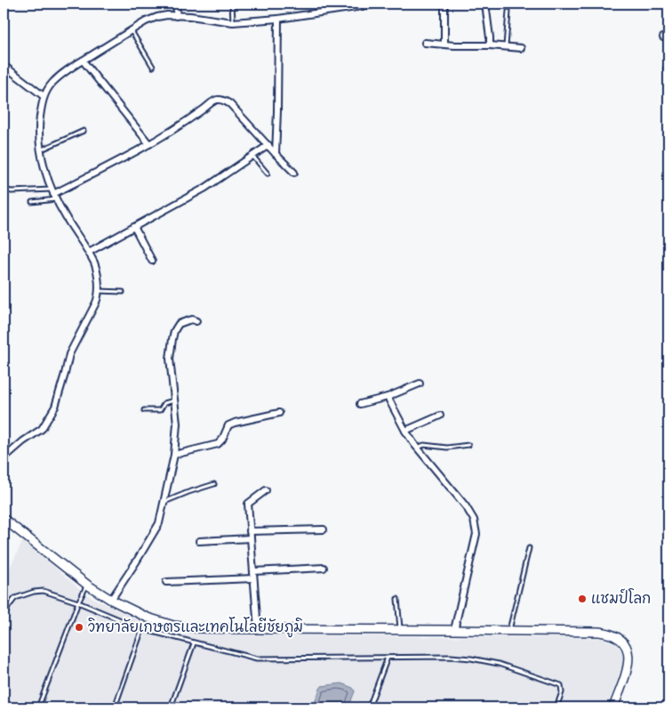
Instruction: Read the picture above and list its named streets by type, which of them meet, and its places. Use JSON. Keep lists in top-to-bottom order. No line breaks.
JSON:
{"places":["แชมป์โลก","วิทยาลัยเกษตรและเทคโนโลยีชัยภูมิ"]}
